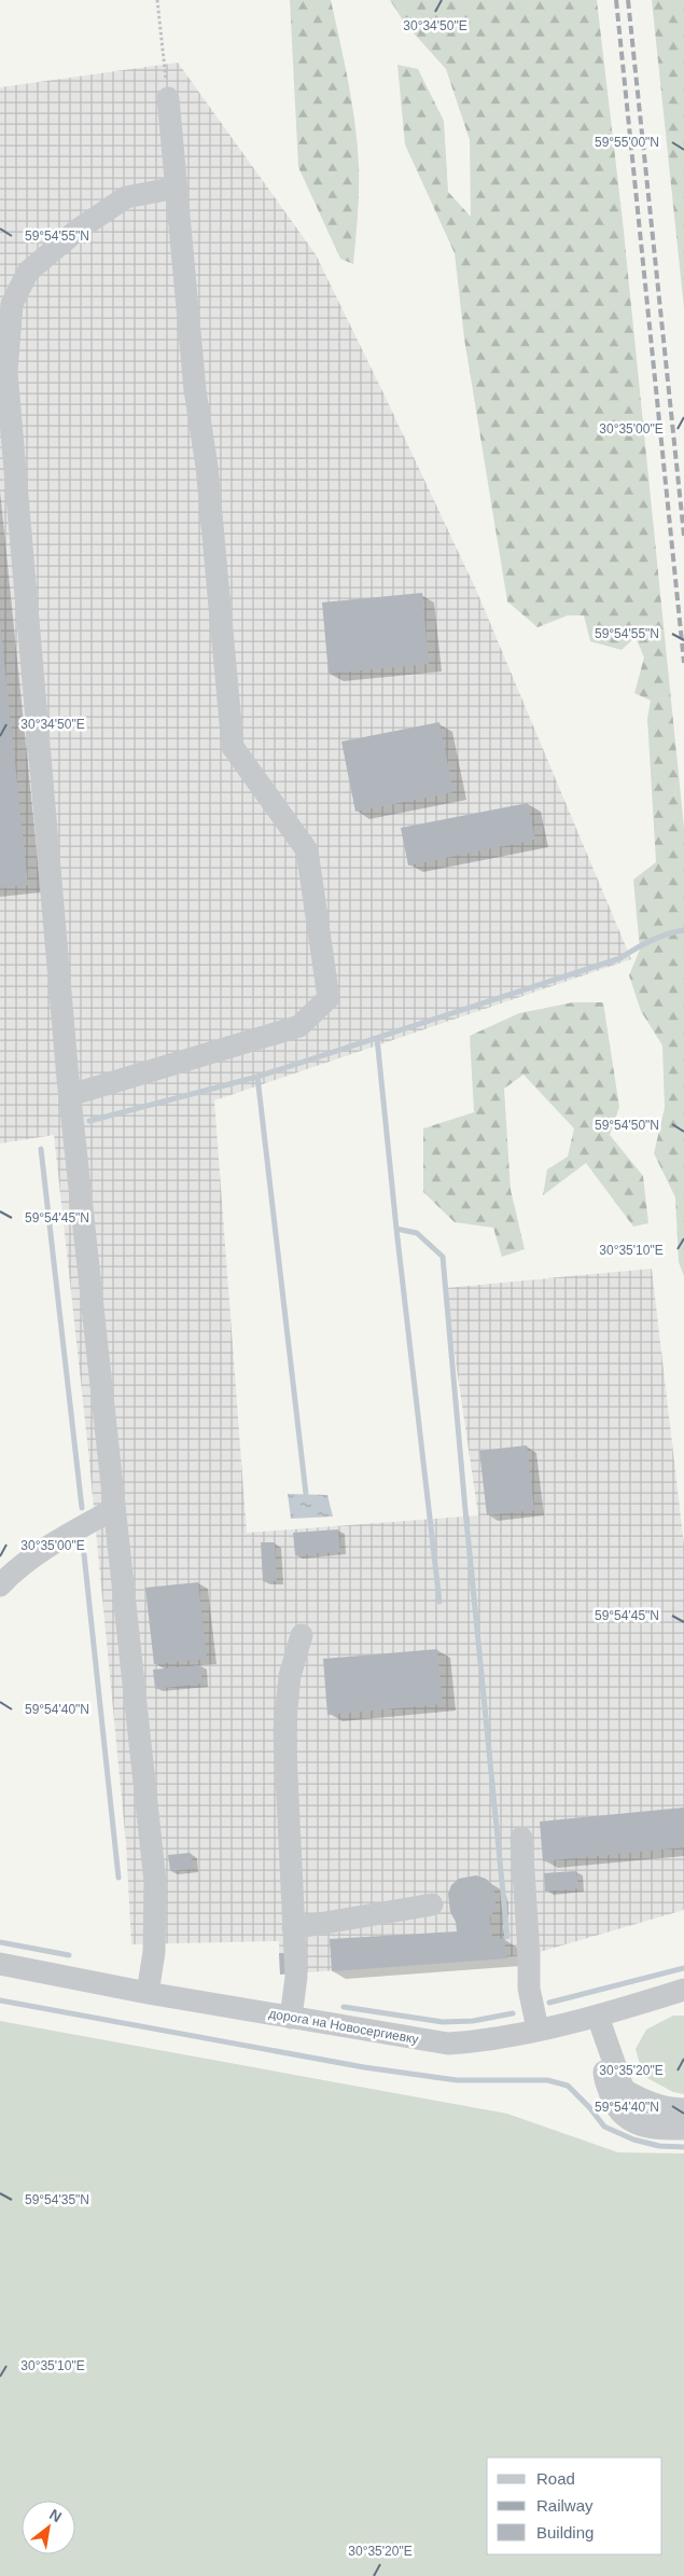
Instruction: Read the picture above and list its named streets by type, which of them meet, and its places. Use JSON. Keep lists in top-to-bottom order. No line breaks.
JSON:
{"streets":{"street":["дорога на Новосергиевку"]},"legend":["Road","Railway","Building"],"north":"top right","coordinates":["30°34'50\"E","59°55'00\"N","59°54'55\"N","30°35'00\"E","59°54'50\"N","59°54'45\"N","30°35'10\"E","59°54'40\"N","30°35'20\"E","59°54'35\"N"]}
